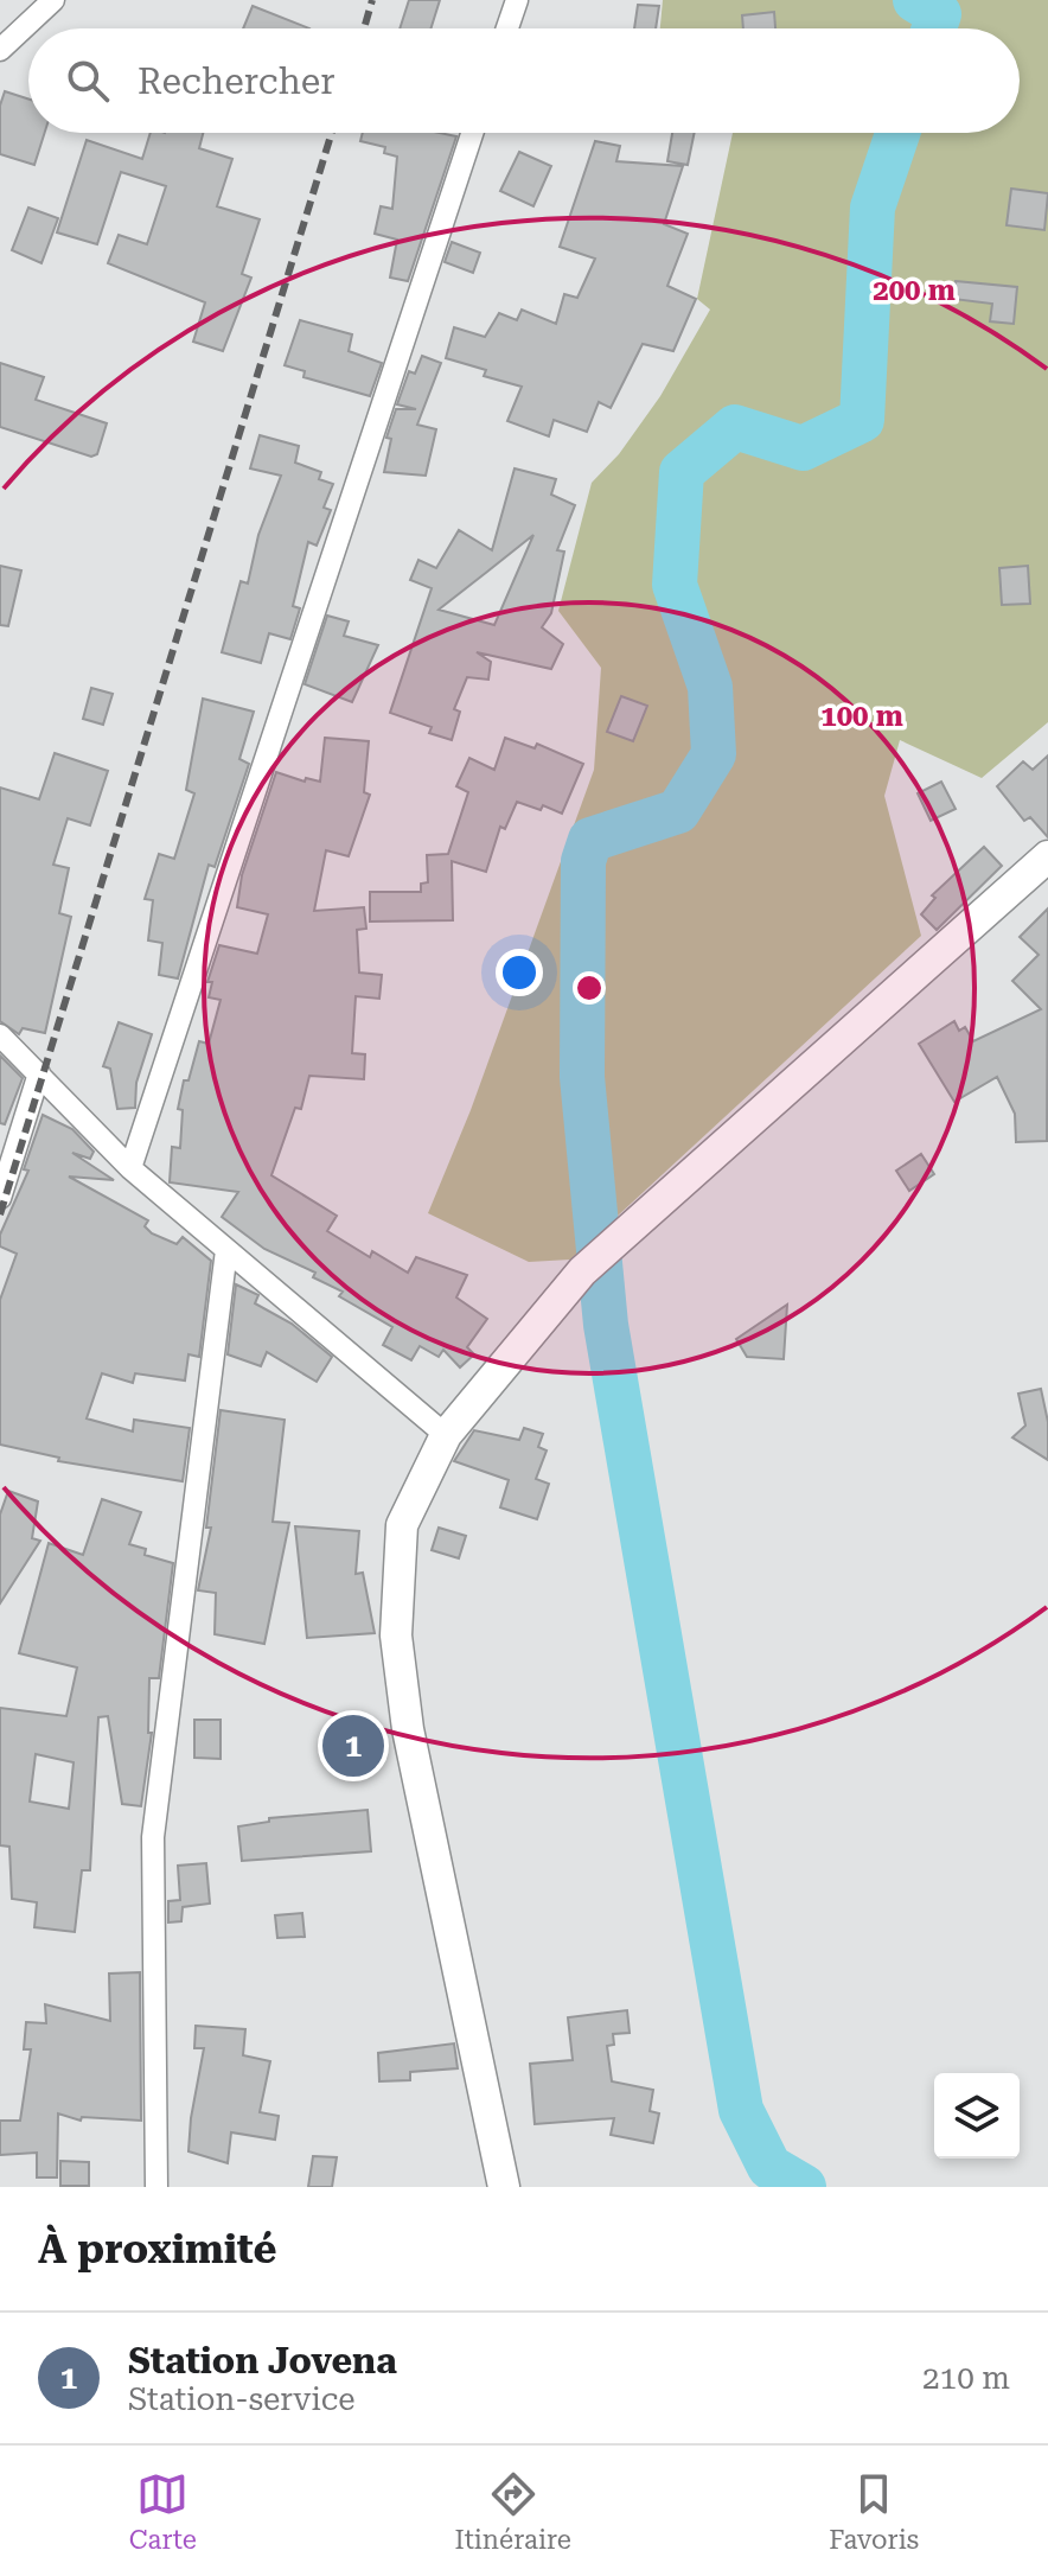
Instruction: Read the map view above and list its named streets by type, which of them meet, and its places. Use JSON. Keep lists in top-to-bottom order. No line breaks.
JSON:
{"page":{"search":"Rechercher","pins":"1","heading":"À proximité","list":[{"mark":"1","name":"Station Jovena","note":"Station-service","value":"210 m"}],"nav":["Carte","Itinéraire","Favoris"]},"rings":["200 m","100 m"]}
